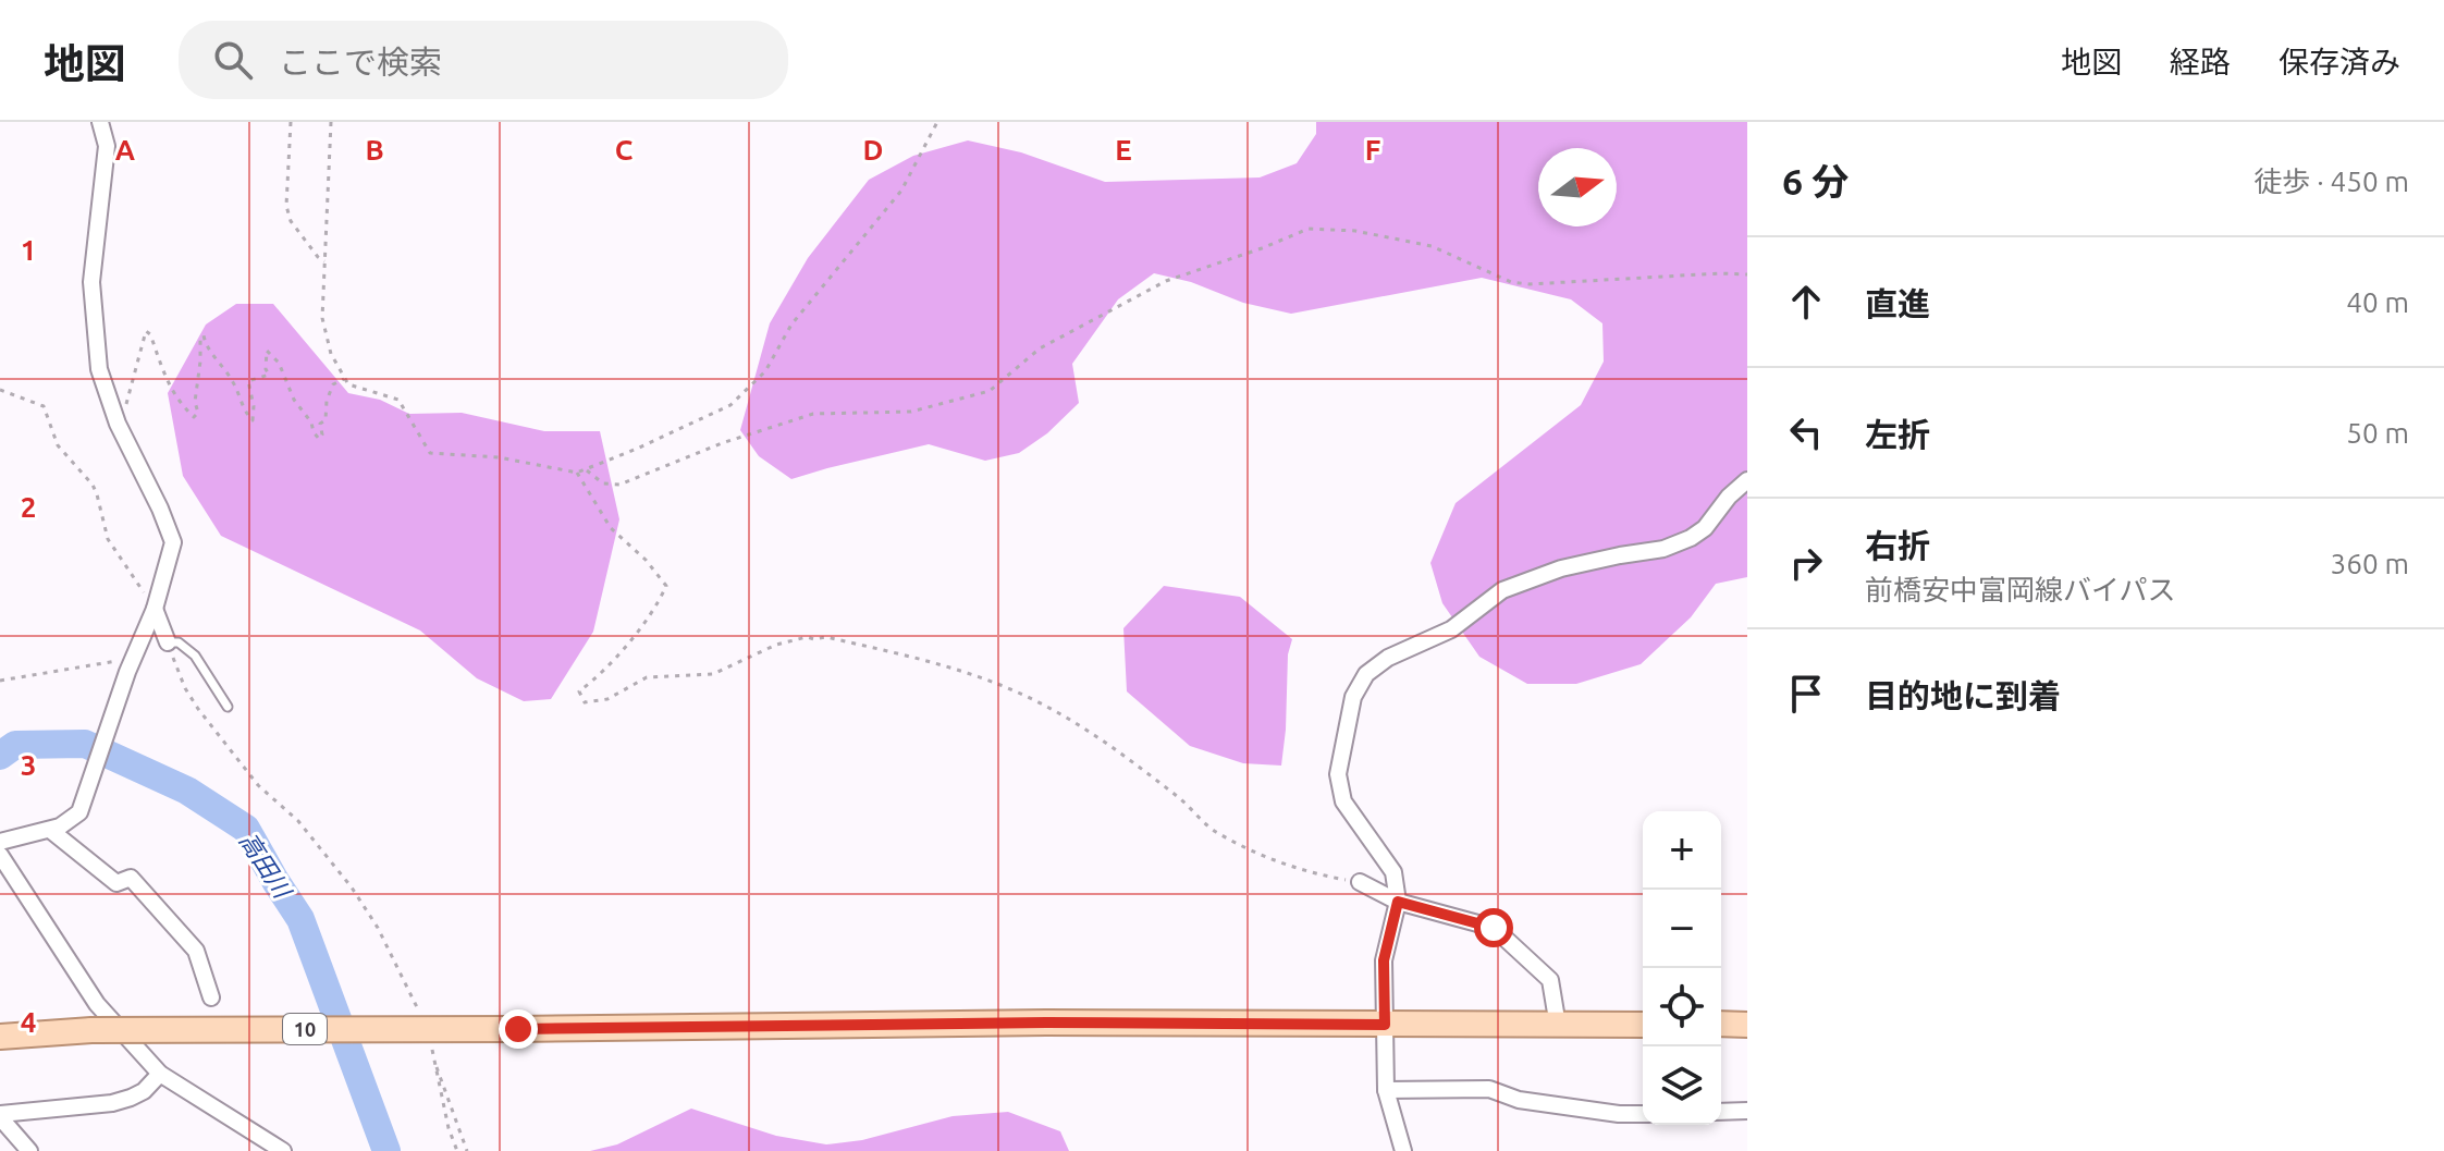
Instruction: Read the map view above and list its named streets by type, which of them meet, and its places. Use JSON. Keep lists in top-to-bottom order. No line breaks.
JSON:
{"streets":{"main road":["10"]},"water":["高田川"],"north":"right","page":{"header":"地図","search":"ここで検索","nav":["地図","経路","保存済み"],"heading":["6 分","徒歩 · 450 m"],"list":[["直進","40 m"],["左折","50 m"],["右折","前橋安中富岡線バイパス","360 m"],"目的地に到着"],"map_buttons":["+","−"]},"grid":{"columns":["A","B","C","D","E","F"],"rows":["1","2","3","4"]}}
